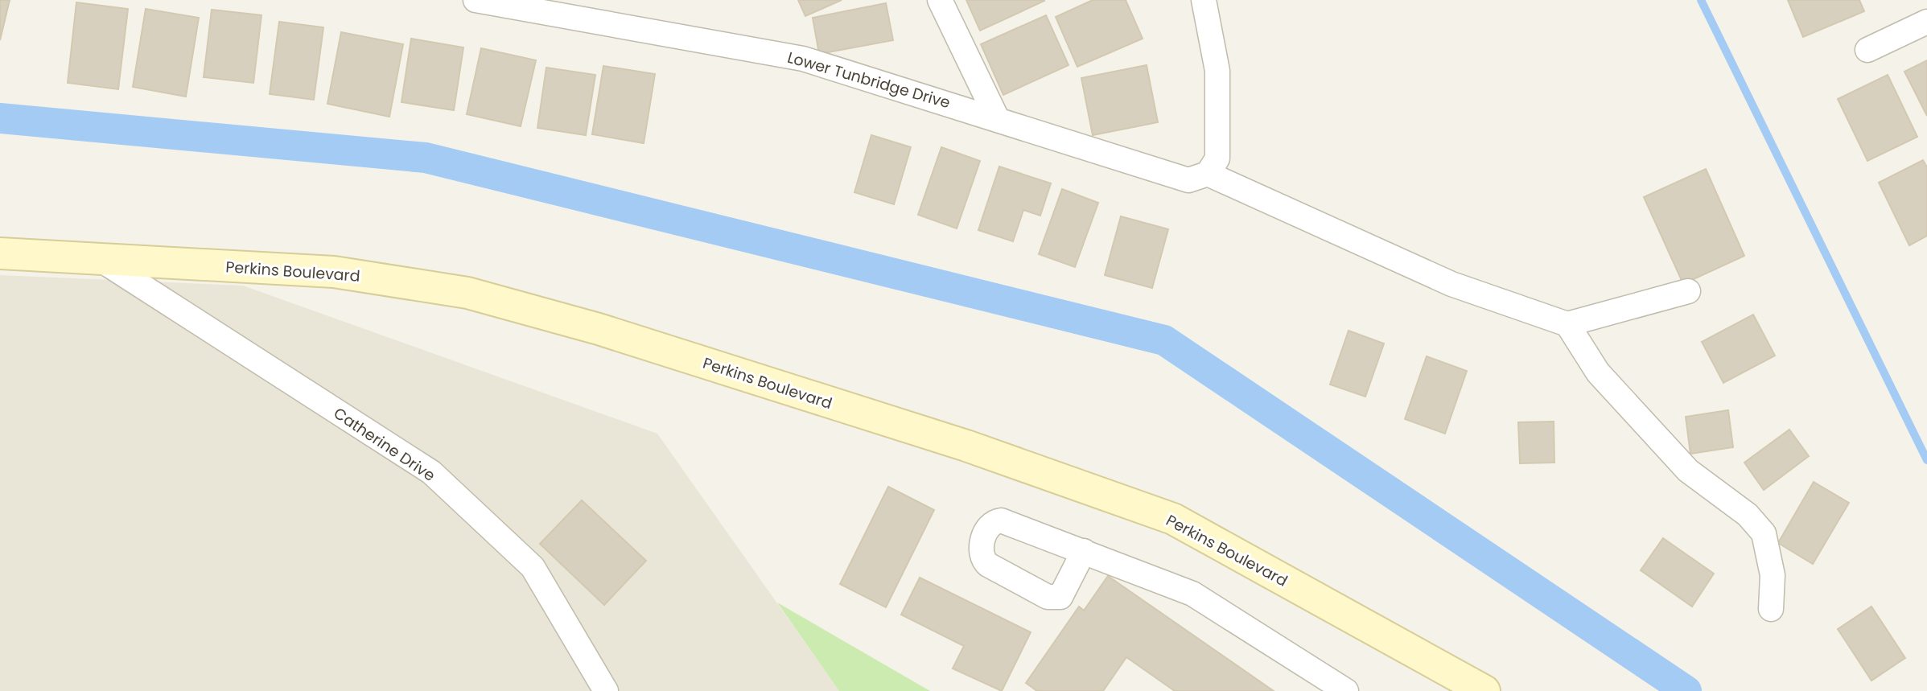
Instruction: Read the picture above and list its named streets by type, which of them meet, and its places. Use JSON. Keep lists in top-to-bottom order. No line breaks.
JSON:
{"streets":{"street":["Lower Tunbridge Drive","Perkins Boulevard","Catherine Drive"]},"crossings":[["Perkins Boulevard","Catherine Drive"]]}
